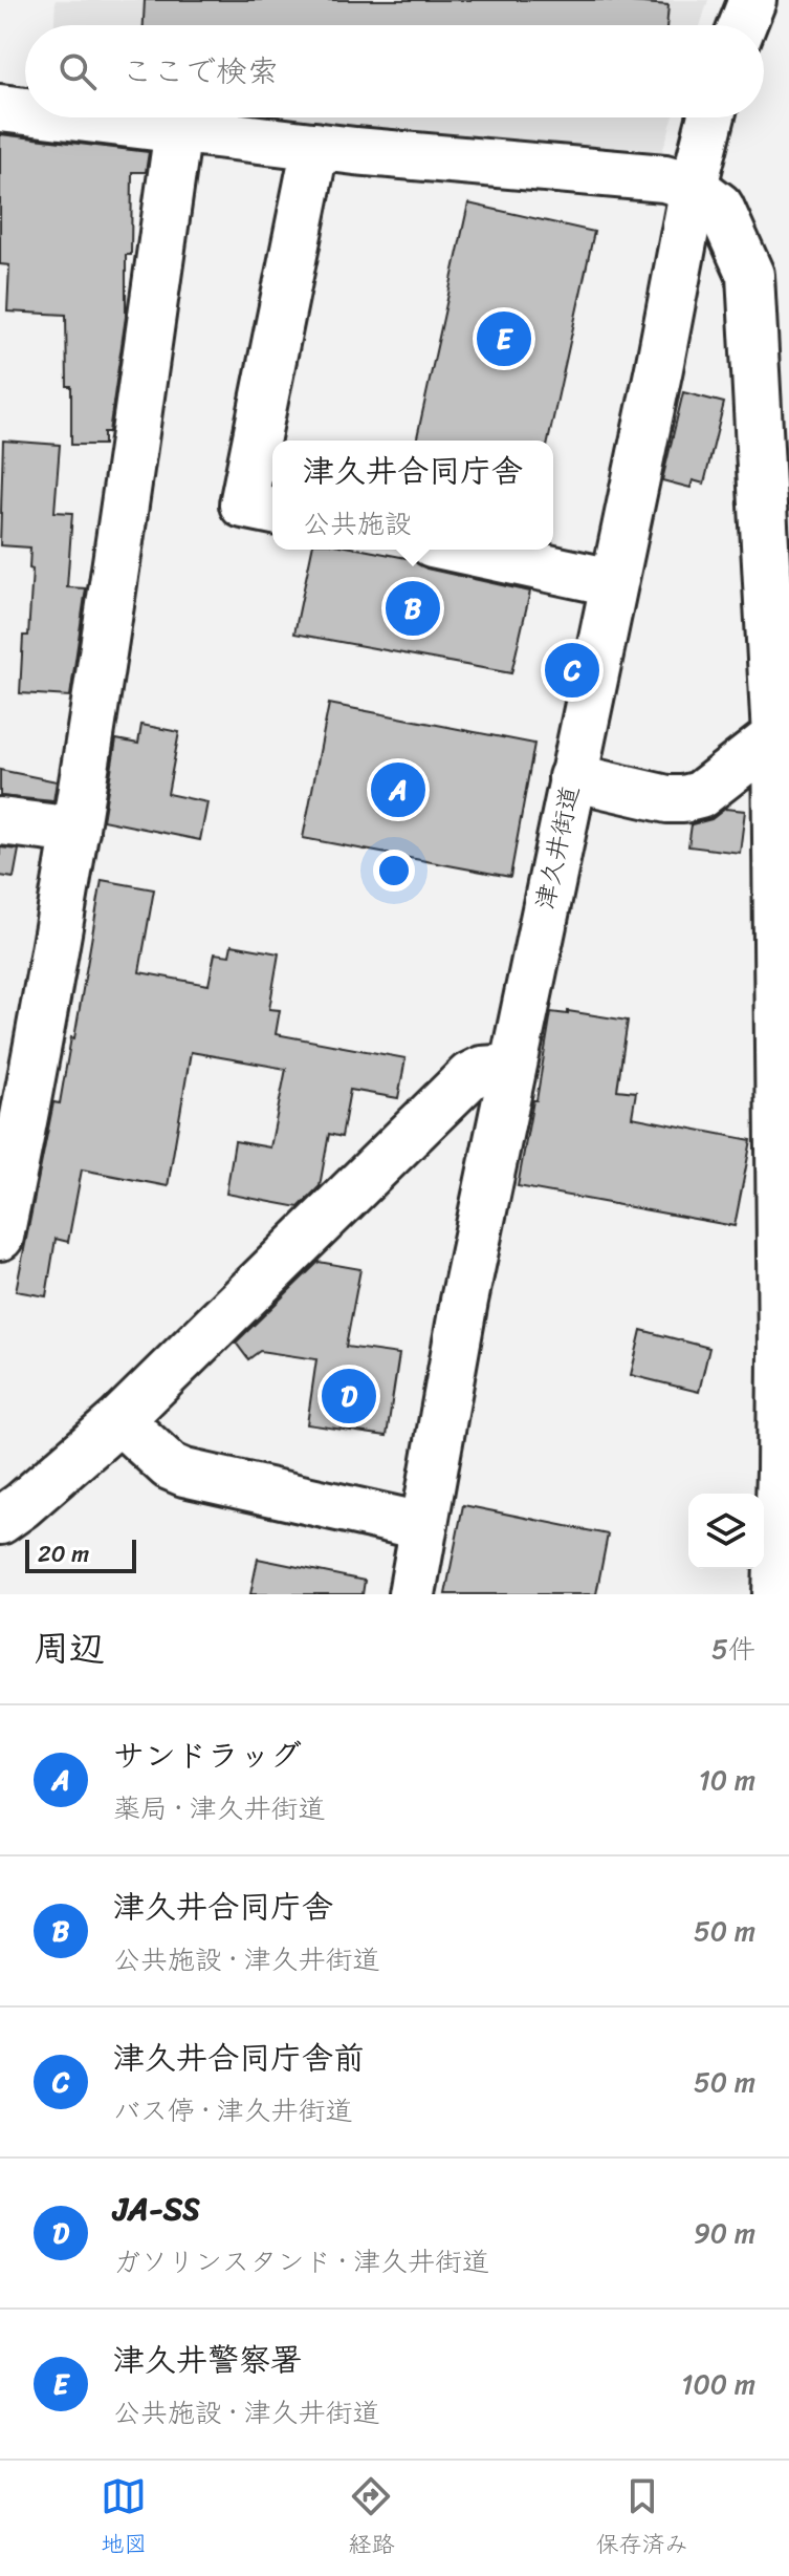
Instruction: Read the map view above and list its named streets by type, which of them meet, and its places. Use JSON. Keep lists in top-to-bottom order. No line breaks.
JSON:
{"streets":{"main road":["津久井街道"]},"scale_bar":"20 m","page":{"search":"ここで検索","pins":["E","B","C","A","D"],"popup":["津久井合同庁舎","公共施設"],"scale":"20 m","heading":["周辺","5件"],"list":[{"mark":"A","name":"サンドラッグ","note":"薬局 · 津久井街道","value":"10 m"},{"mark":"B","name":"津久井合同庁舎","note":"公共施設 · 津久井街道","value":"50 m"},{"mark":"C","name":"津久井合同庁舎前","note":"バス停 · 津久井街道","value":"50 m"},{"mark":"D","name":"JA-SS","note":"ガソリンスタンド · 津久井街道","value":"90 m"},{"mark":"E","name":"津久井警察署","note":"公共施設 · 津久井街道","value":"100 m"}],"nav":["地図","経路","保存済み"]}}
